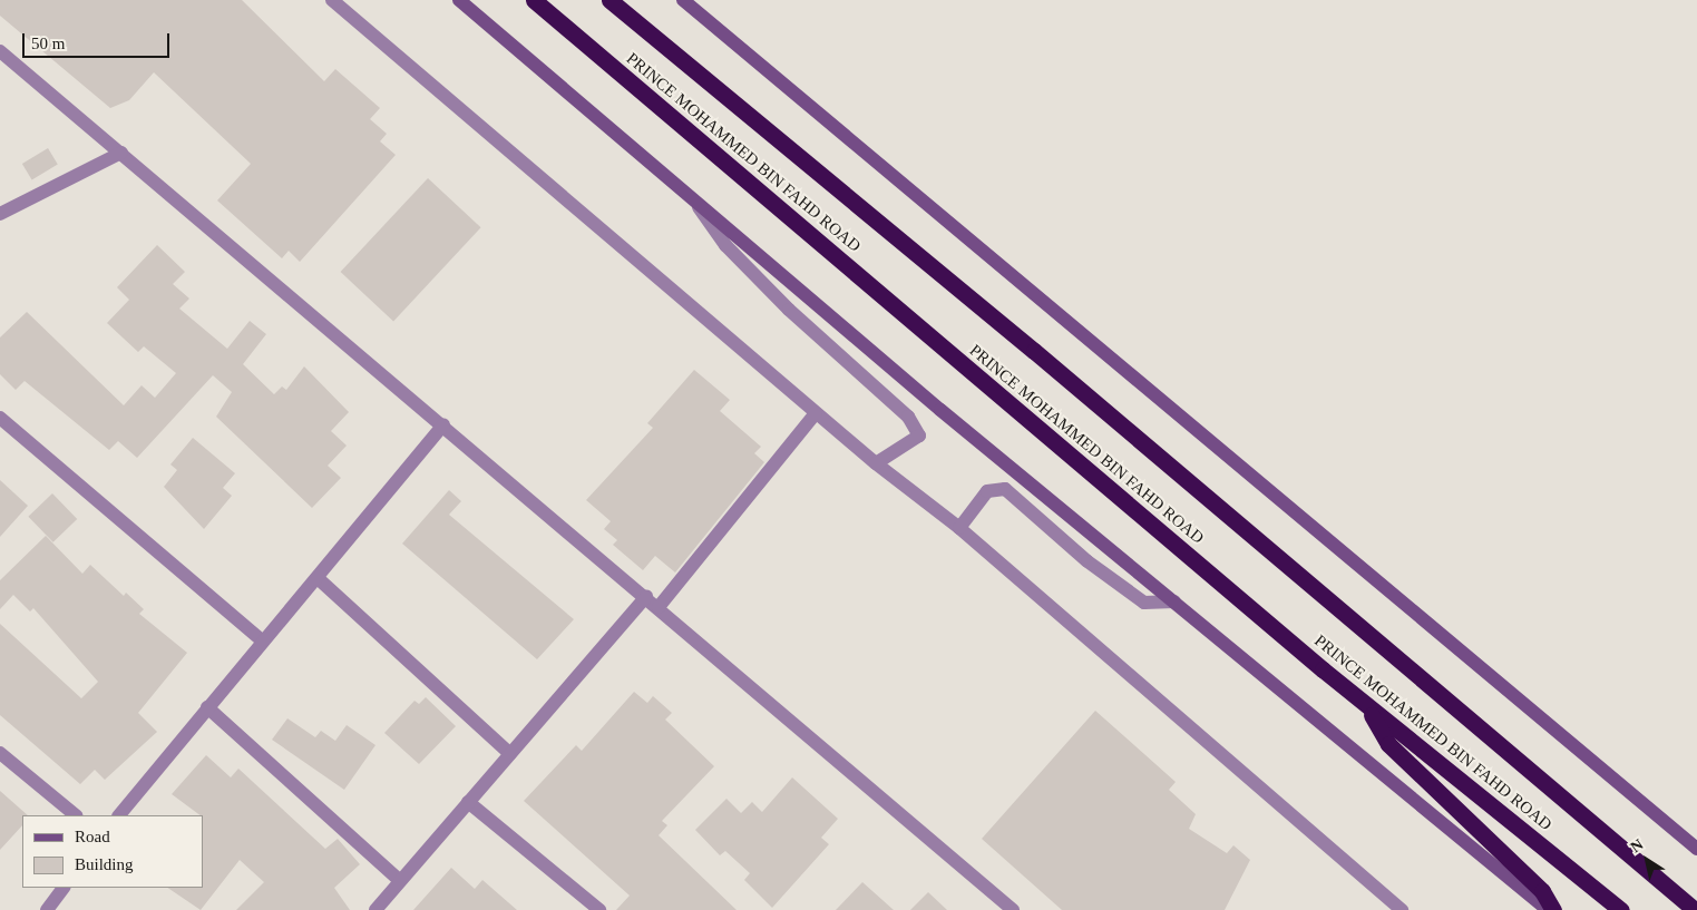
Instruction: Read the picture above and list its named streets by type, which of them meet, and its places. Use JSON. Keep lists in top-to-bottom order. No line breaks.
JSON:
{"streets":{"highway":["PRINCE MOHAMMED BIN FAHD ROAD"]},"legend":["Road","Building"],"scale_bar":"50 m","north":"top left"}
